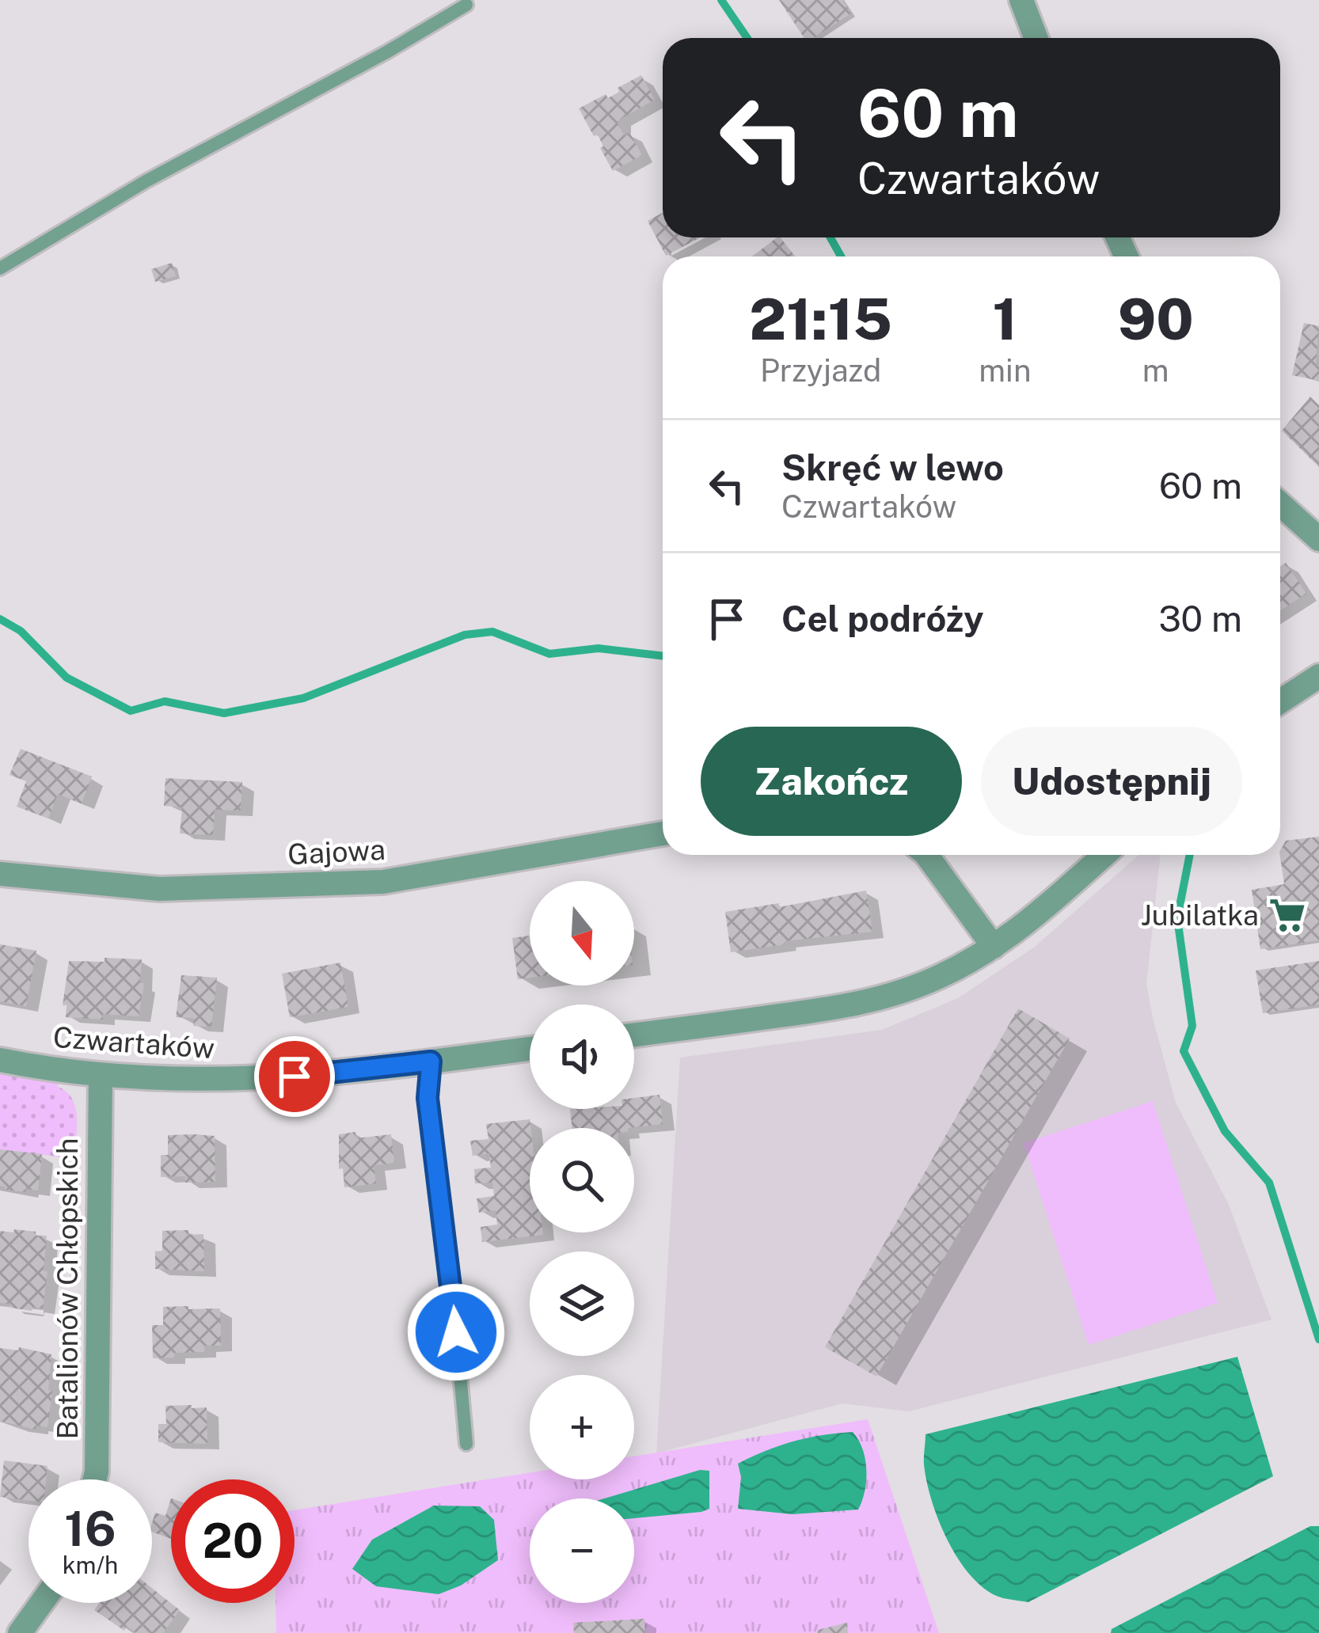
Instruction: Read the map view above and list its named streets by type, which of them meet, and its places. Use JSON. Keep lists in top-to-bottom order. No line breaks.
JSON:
{"streets":{"street":["Gajowa","Czwartaków","Batalionów Chłopskich"]},"crossings":[["Czwartaków","Batalionów Chłopskich"]],"places":{"supermarket":["Jubilatka"]},"north":"bottom","page":{"turn":["60 m","Czwartaków"],"eta":["21:15","Przyjazd","1","min","90","m"],"list":[{"name":"Skręć w lewo","note":"Czwartaków","value":"60 m"},{"name":"Cel podróży","value":"30 m"}],"buttons":["Zakończ","Udostępnij"],"map_buttons":["+","−"],"speed":"16 km/h","limit":"20"}}
